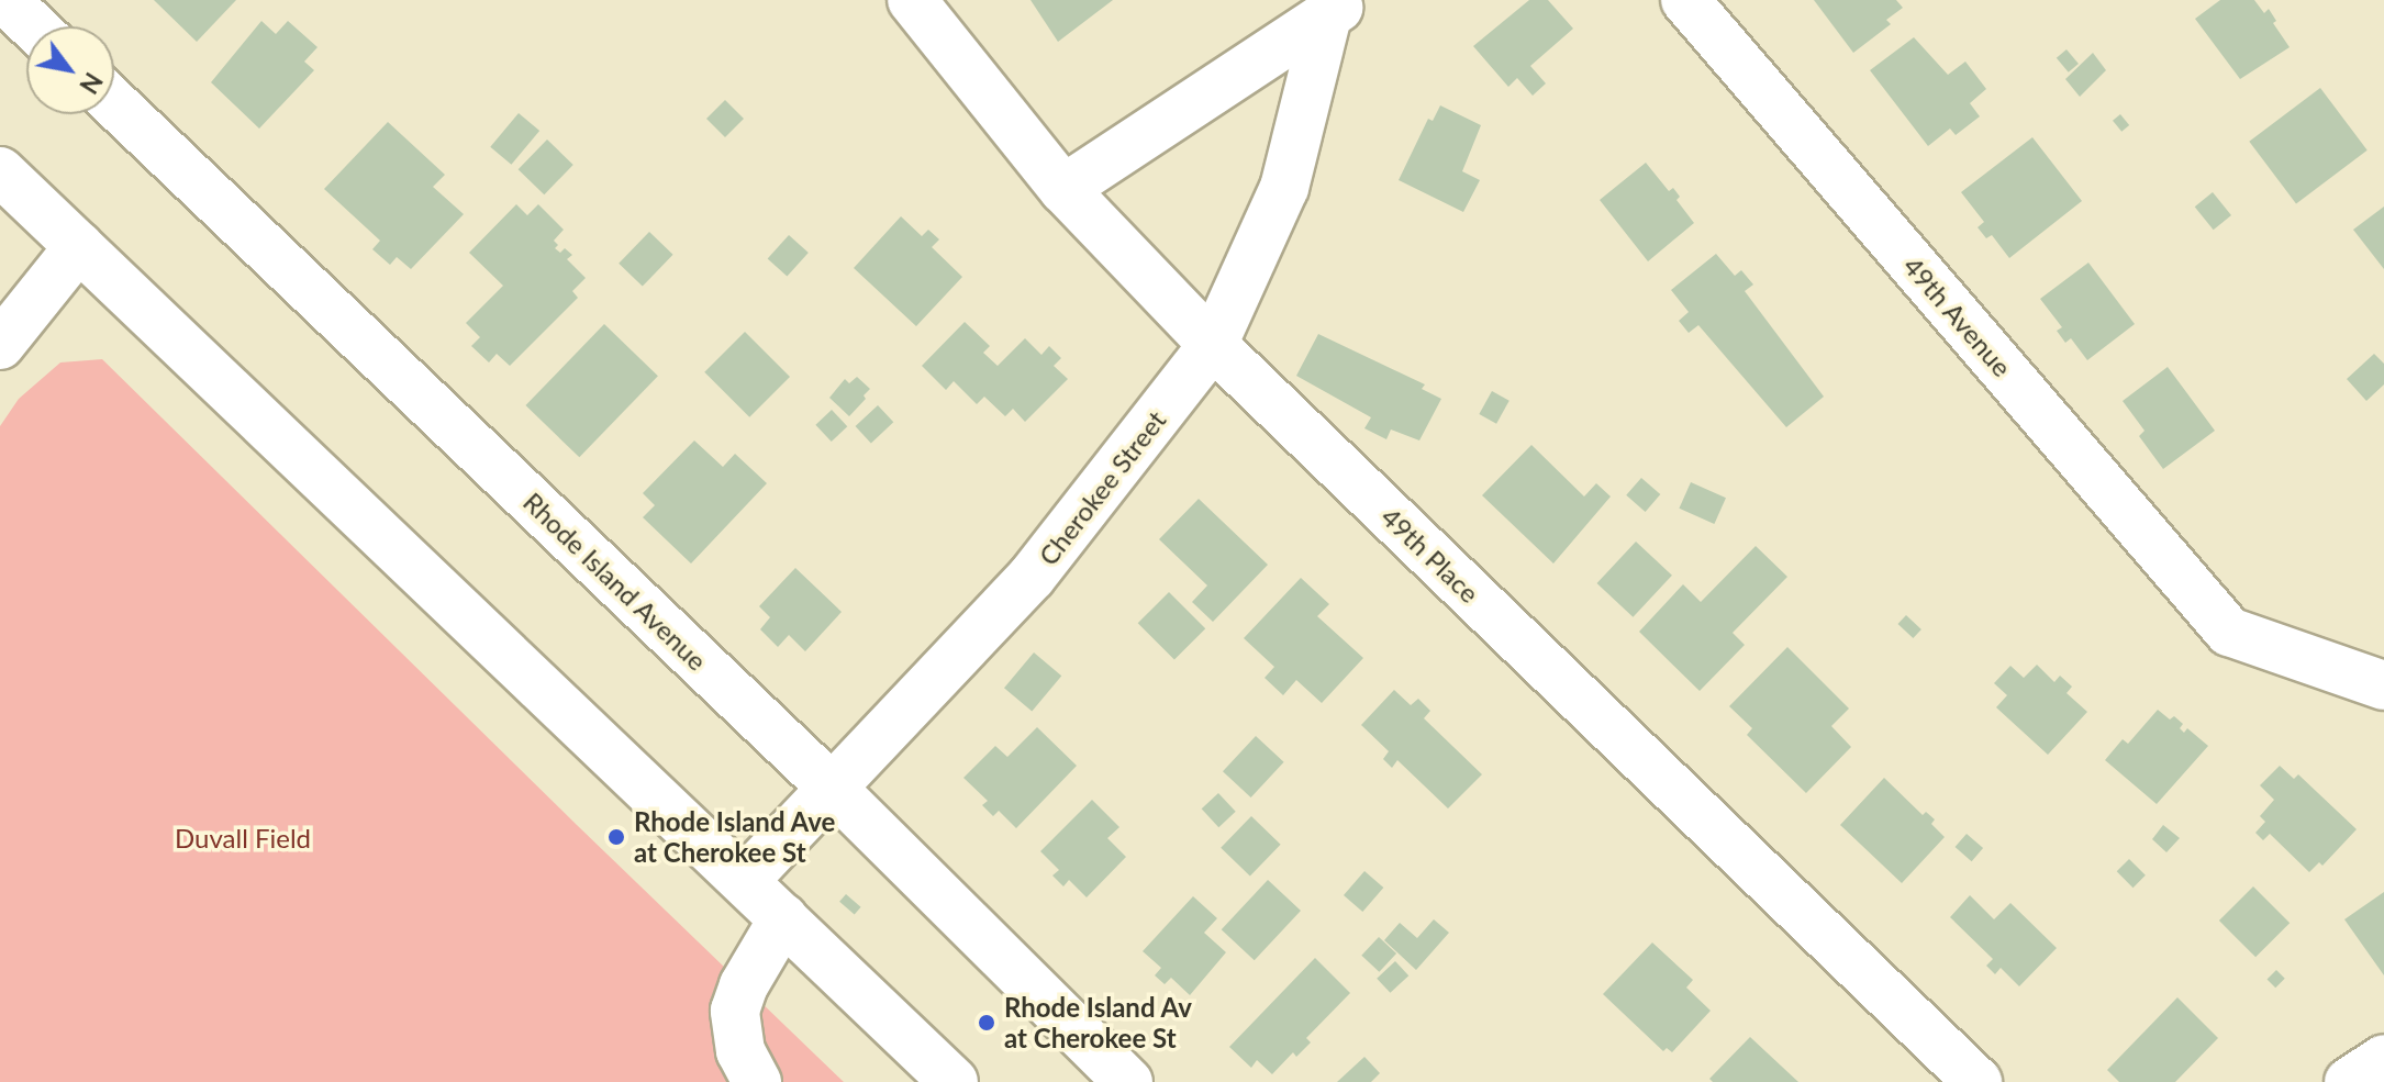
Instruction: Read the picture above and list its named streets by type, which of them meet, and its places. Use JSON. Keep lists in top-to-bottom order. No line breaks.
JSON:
{"streets":{"street":["49th Avenue","Cherokee Street","49th Place","Rhode Island Avenue"]},"crossings":[["Cherokee Street","49th Place"],["Cherokee Street","Rhode Island Avenue"]],"parks":["Duvall Field"],"places":["Rhode Island Ave at Cherokee St","Rhode Island Av at Cherokee St"],"north":"bottom right"}
